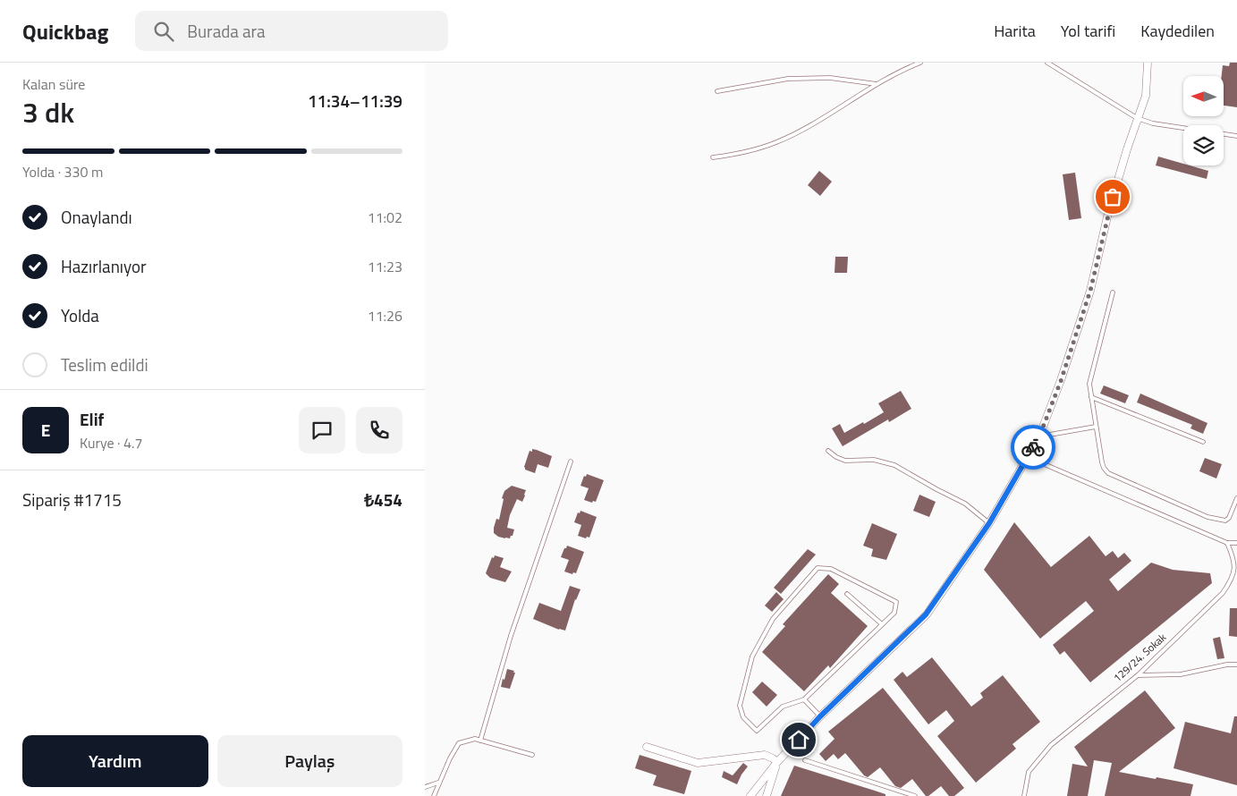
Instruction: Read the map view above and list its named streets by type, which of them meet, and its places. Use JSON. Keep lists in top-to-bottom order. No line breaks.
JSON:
{"streets":{"lane":["129/24. Sokak"]},"north":"left","page":{"header":"Quickbag","search":"Burada ara","nav":["Harita","Yol tarifi","Kaydedilen"],"heading":["3 dk","Kalan süre","11:34–11:39"],"panel":["Elif","Kurye · 4.7","Sipariş #1715","₺454"],"bar":"Yolda · 330 m","list":[["Onaylandı","11:02"],["Hazırlanıyor","11:23"],["Yolda","11:26"],"Teslim edildi"],"round":"E","buttons":["Yardım","Paylaş"]}}
